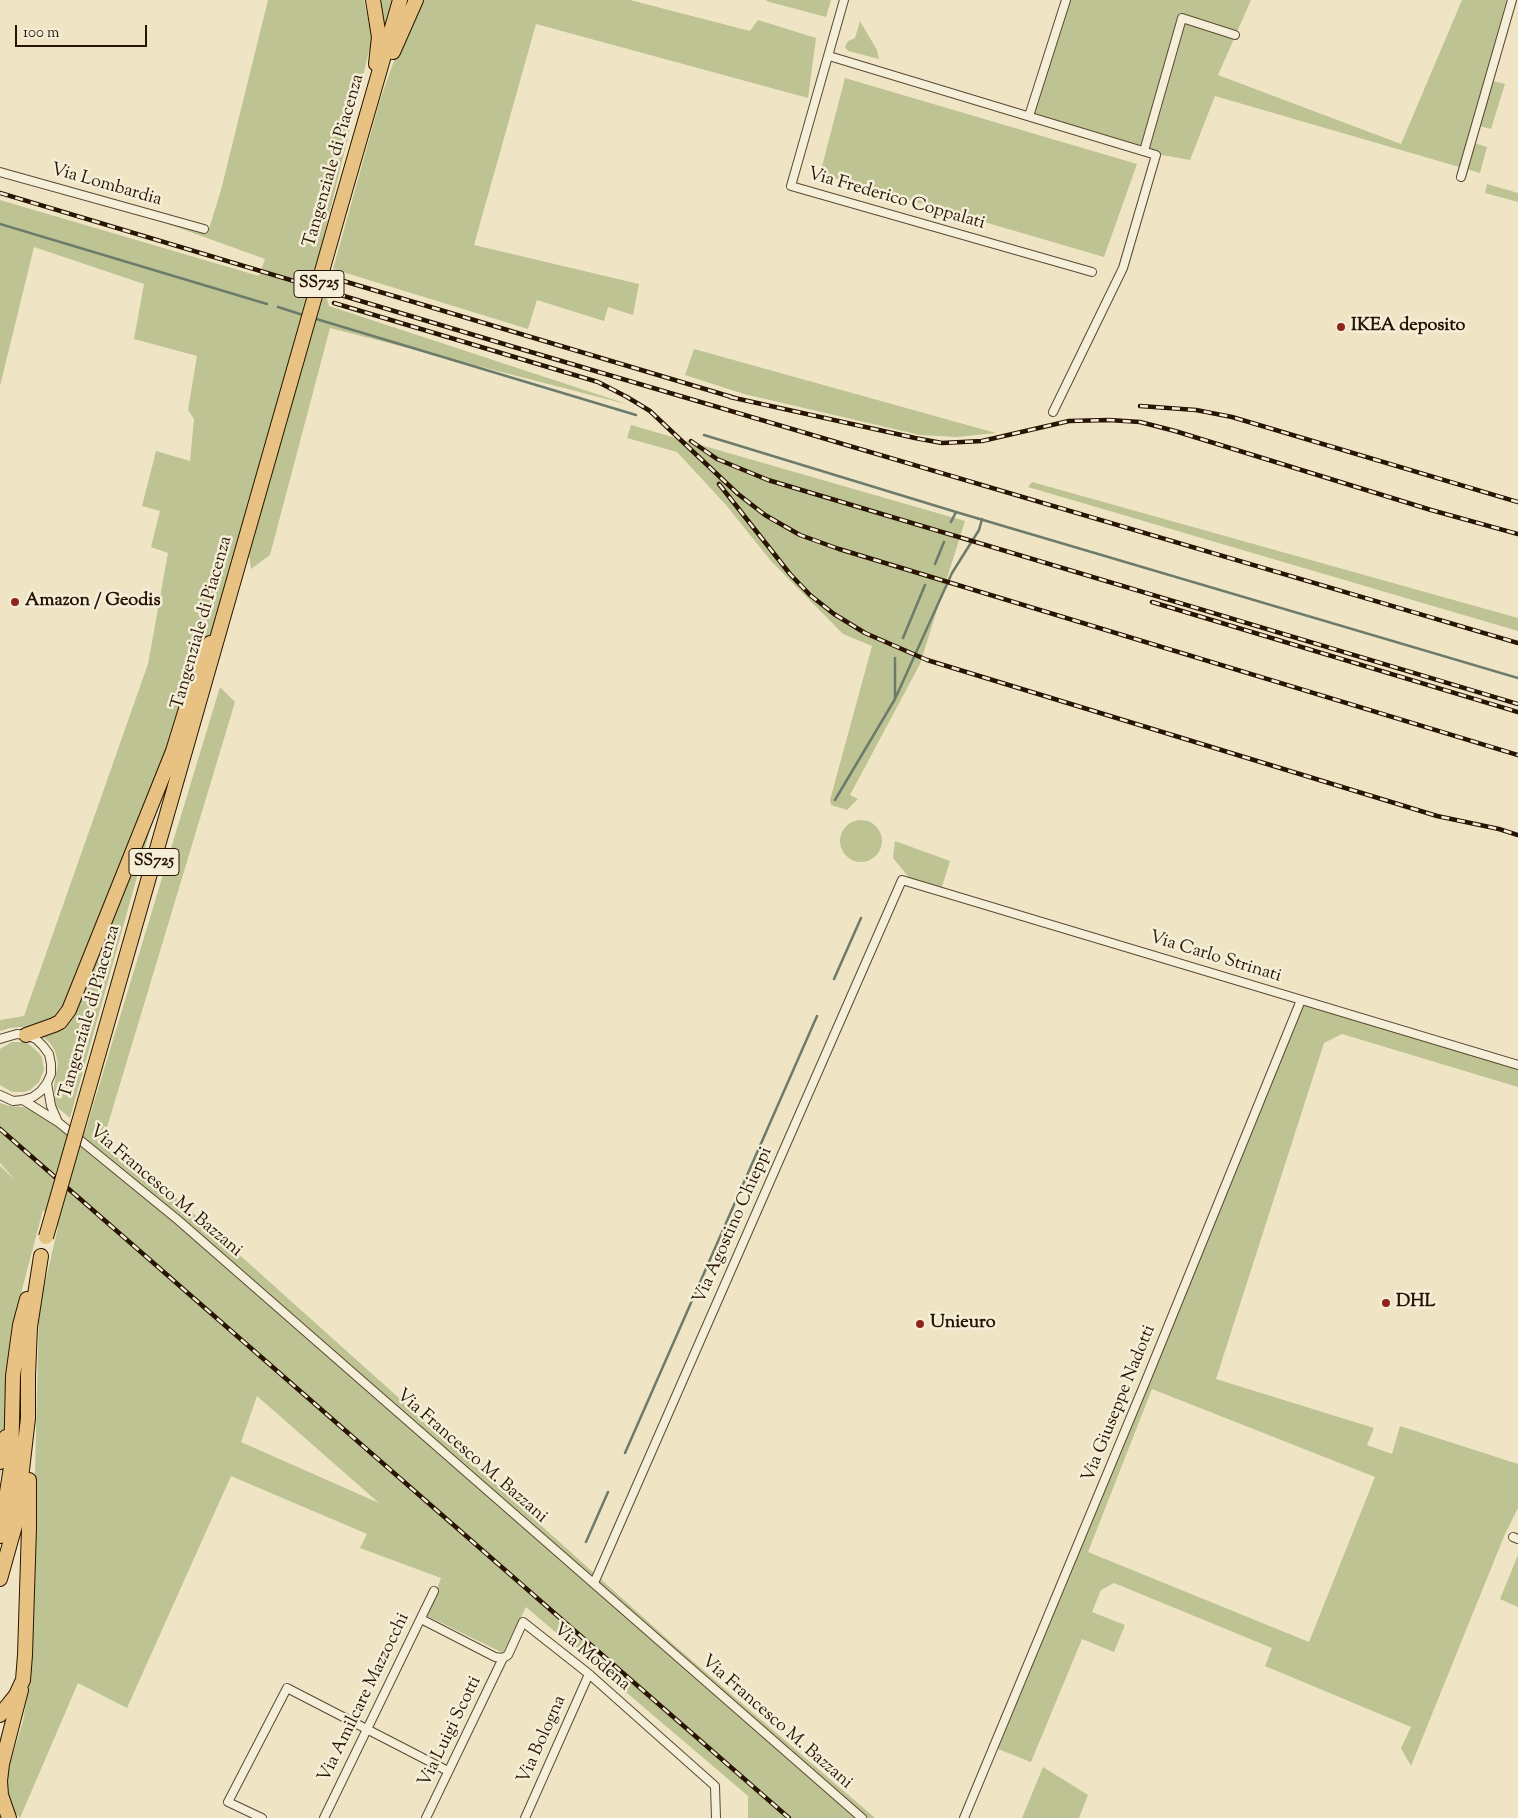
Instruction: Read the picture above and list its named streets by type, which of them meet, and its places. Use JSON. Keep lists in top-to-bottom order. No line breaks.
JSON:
{"streets":{"highway":["Tangenziale di Piacenza","SS725"],"street":["Via Lombardia","Via Frederico Coppalati","Via Carlo Strinati","Via Francesco M. Bazzani","Via Agostino Chieppi","Via Giuseppe Nadotti","Via Modena","Via Amilcare Mazzocchi","Via Luigi Scotti","Via Bologna"]},"crossings":[["Via Carlo Strinati","Via Agostino Chieppi"],["Via Carlo Strinati","Via Giuseppe Nadotti"],["Via Francesco M. Bazzani","Via Agostino Chieppi"],["Via Modena","Via Luigi Scotti"],["Via Modena","Via Bologna"]],"places":["IKEA deposito","Amazon / Geodis","DHL","Unieuro"],"scale_bar":"100 m"}
